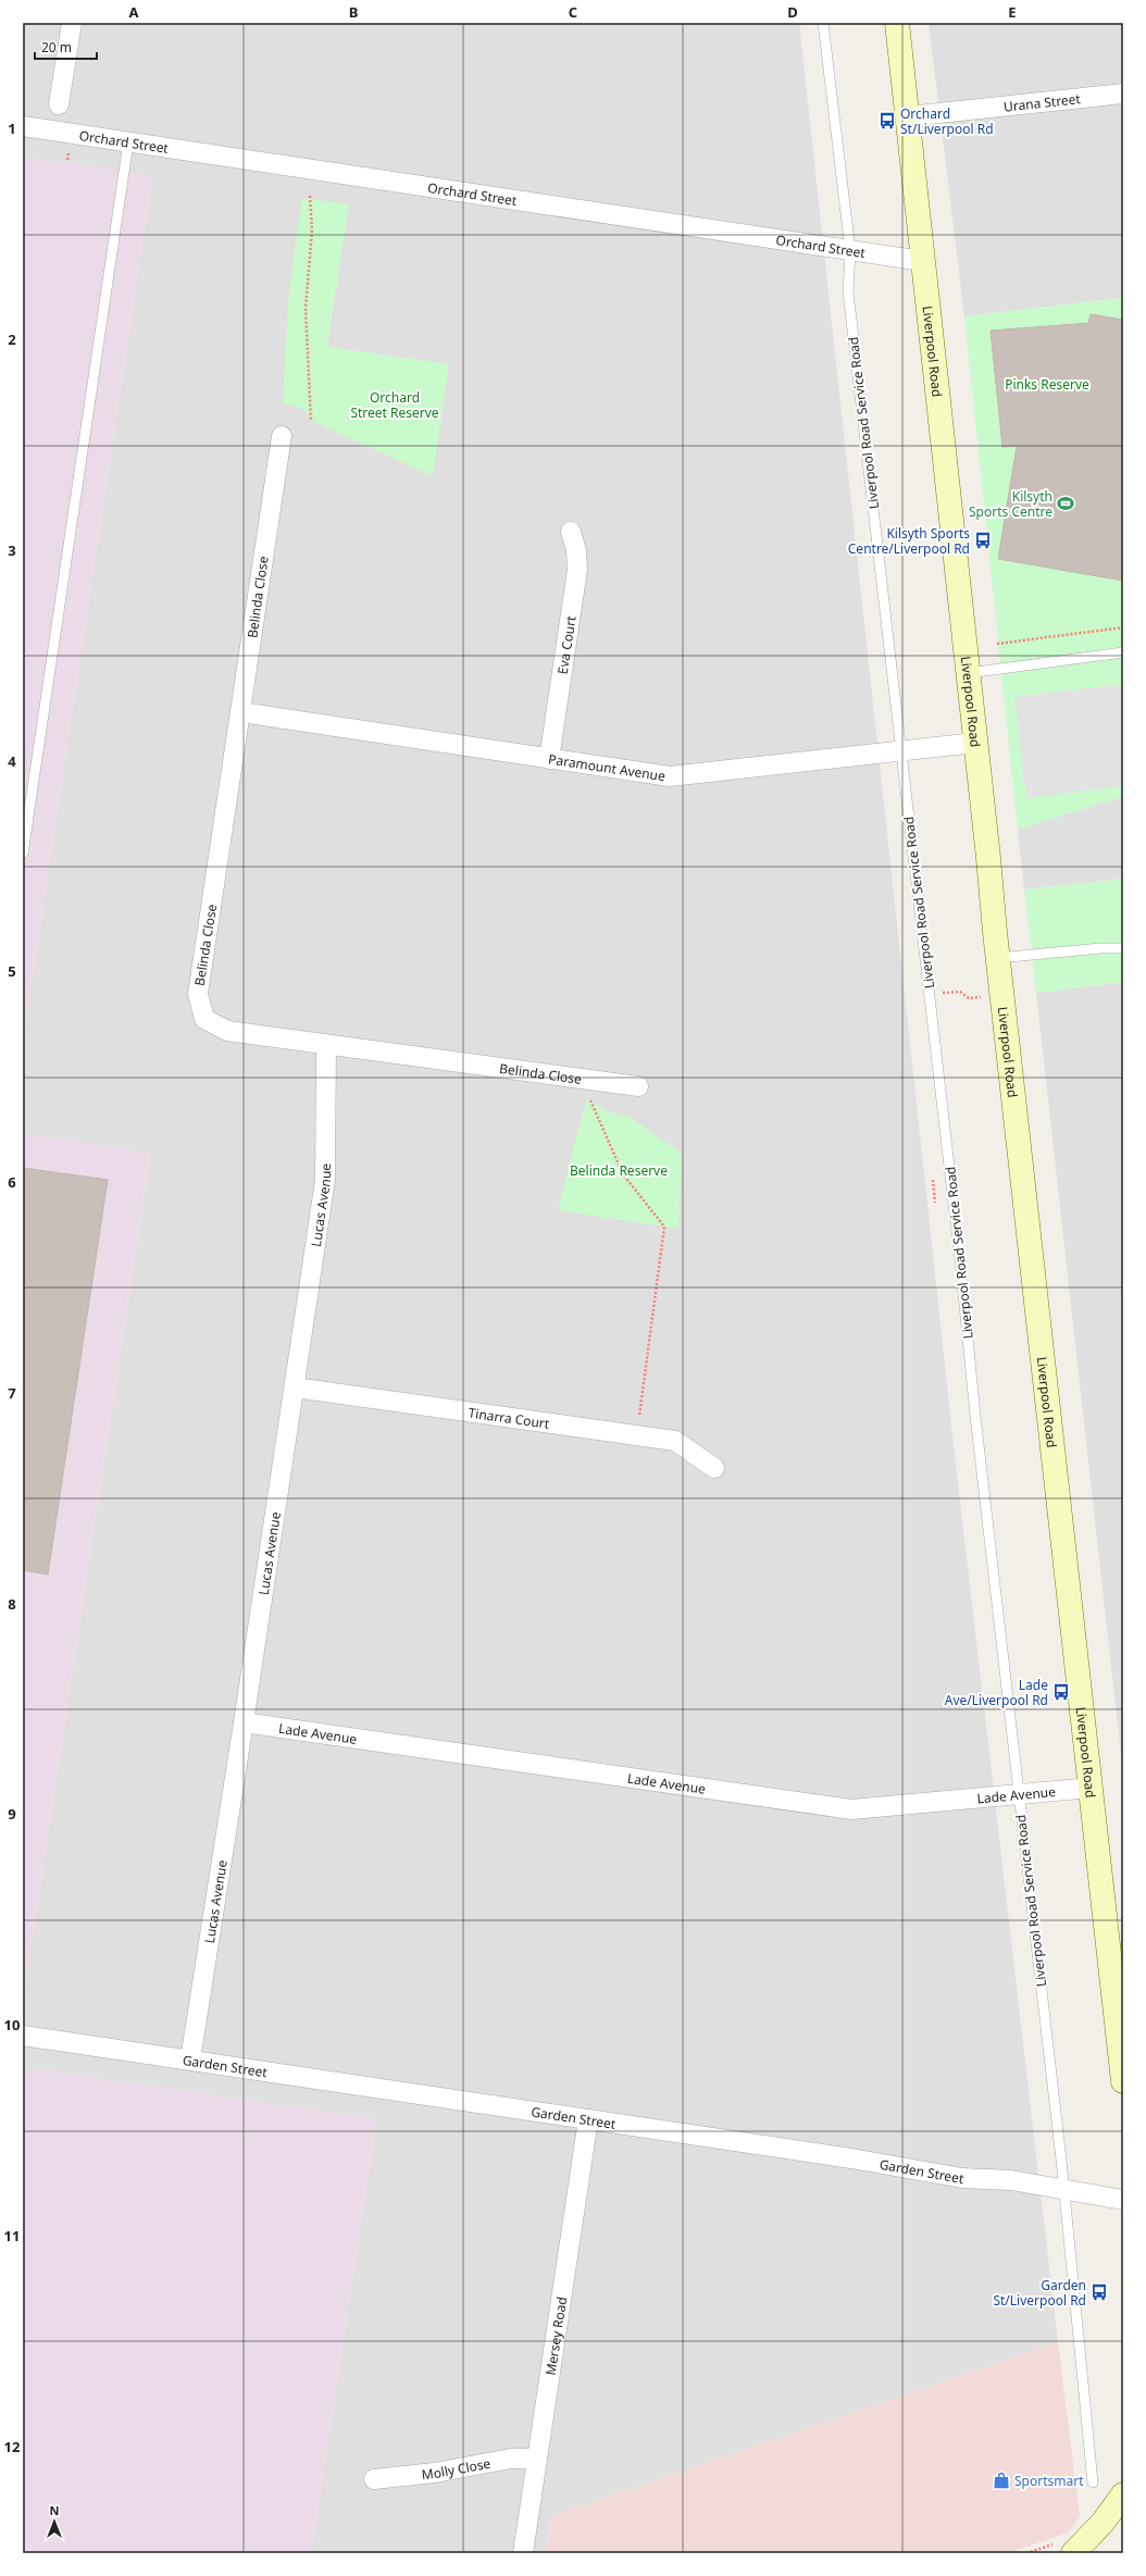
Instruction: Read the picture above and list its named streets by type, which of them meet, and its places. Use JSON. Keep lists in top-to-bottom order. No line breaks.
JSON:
{"streets":{"main road":["Liverpool Road"],"street":["Urana Street","Orchard Street","Belinda Close","Eva Court","Paramount Avenue","Lucas Avenue","Tinarra Court","Lade Avenue","Garden Street","Mersey Road","Molly Close"],"lane":["Liverpool Road Service Road"]},"crossings":[["Urana Street","Liverpool Road"],["Orchard Street","Liverpool Road"],["Orchard Street","Liverpool Road Service Road"],["Liverpool Road","Paramount Avenue"],["Liverpool Road","Lade Avenue"],["Liverpool Road Service Road","Paramount Avenue"],["Liverpool Road Service Road","Lade Avenue"],["Liverpool Road Service Road","Garden Street"],["Belinda Close","Paramount Avenue"],["Belinda Close","Lucas Avenue"],["Eva Court","Paramount Avenue"],["Lucas Avenue","Tinarra Court"],["Lucas Avenue","Lade Avenue"],["Lucas Avenue","Garden Street"],["Garden Street","Mersey Road"],["Mersey Road","Molly Close"]],"parks":["Pinks Reserve","Orchard Street Reserve","Belinda Reserve"],"places":{"bus stop":["Orchard St/Liverpool Rd","Kilsyth Sports Centre/Liverpool Rd","Lade Ave/Liverpool Rd","Garden St/Liverpool Rd"],"sports":["Kilsyth Sports Centre"],"shop":["Sportsmart"]},"scale_bar":"20 m","north":"top","grid":{"columns":["A","B","C","D","E"],"rows":["1","2","3","4","5","6","7","8","9","10","11","12"]}}
